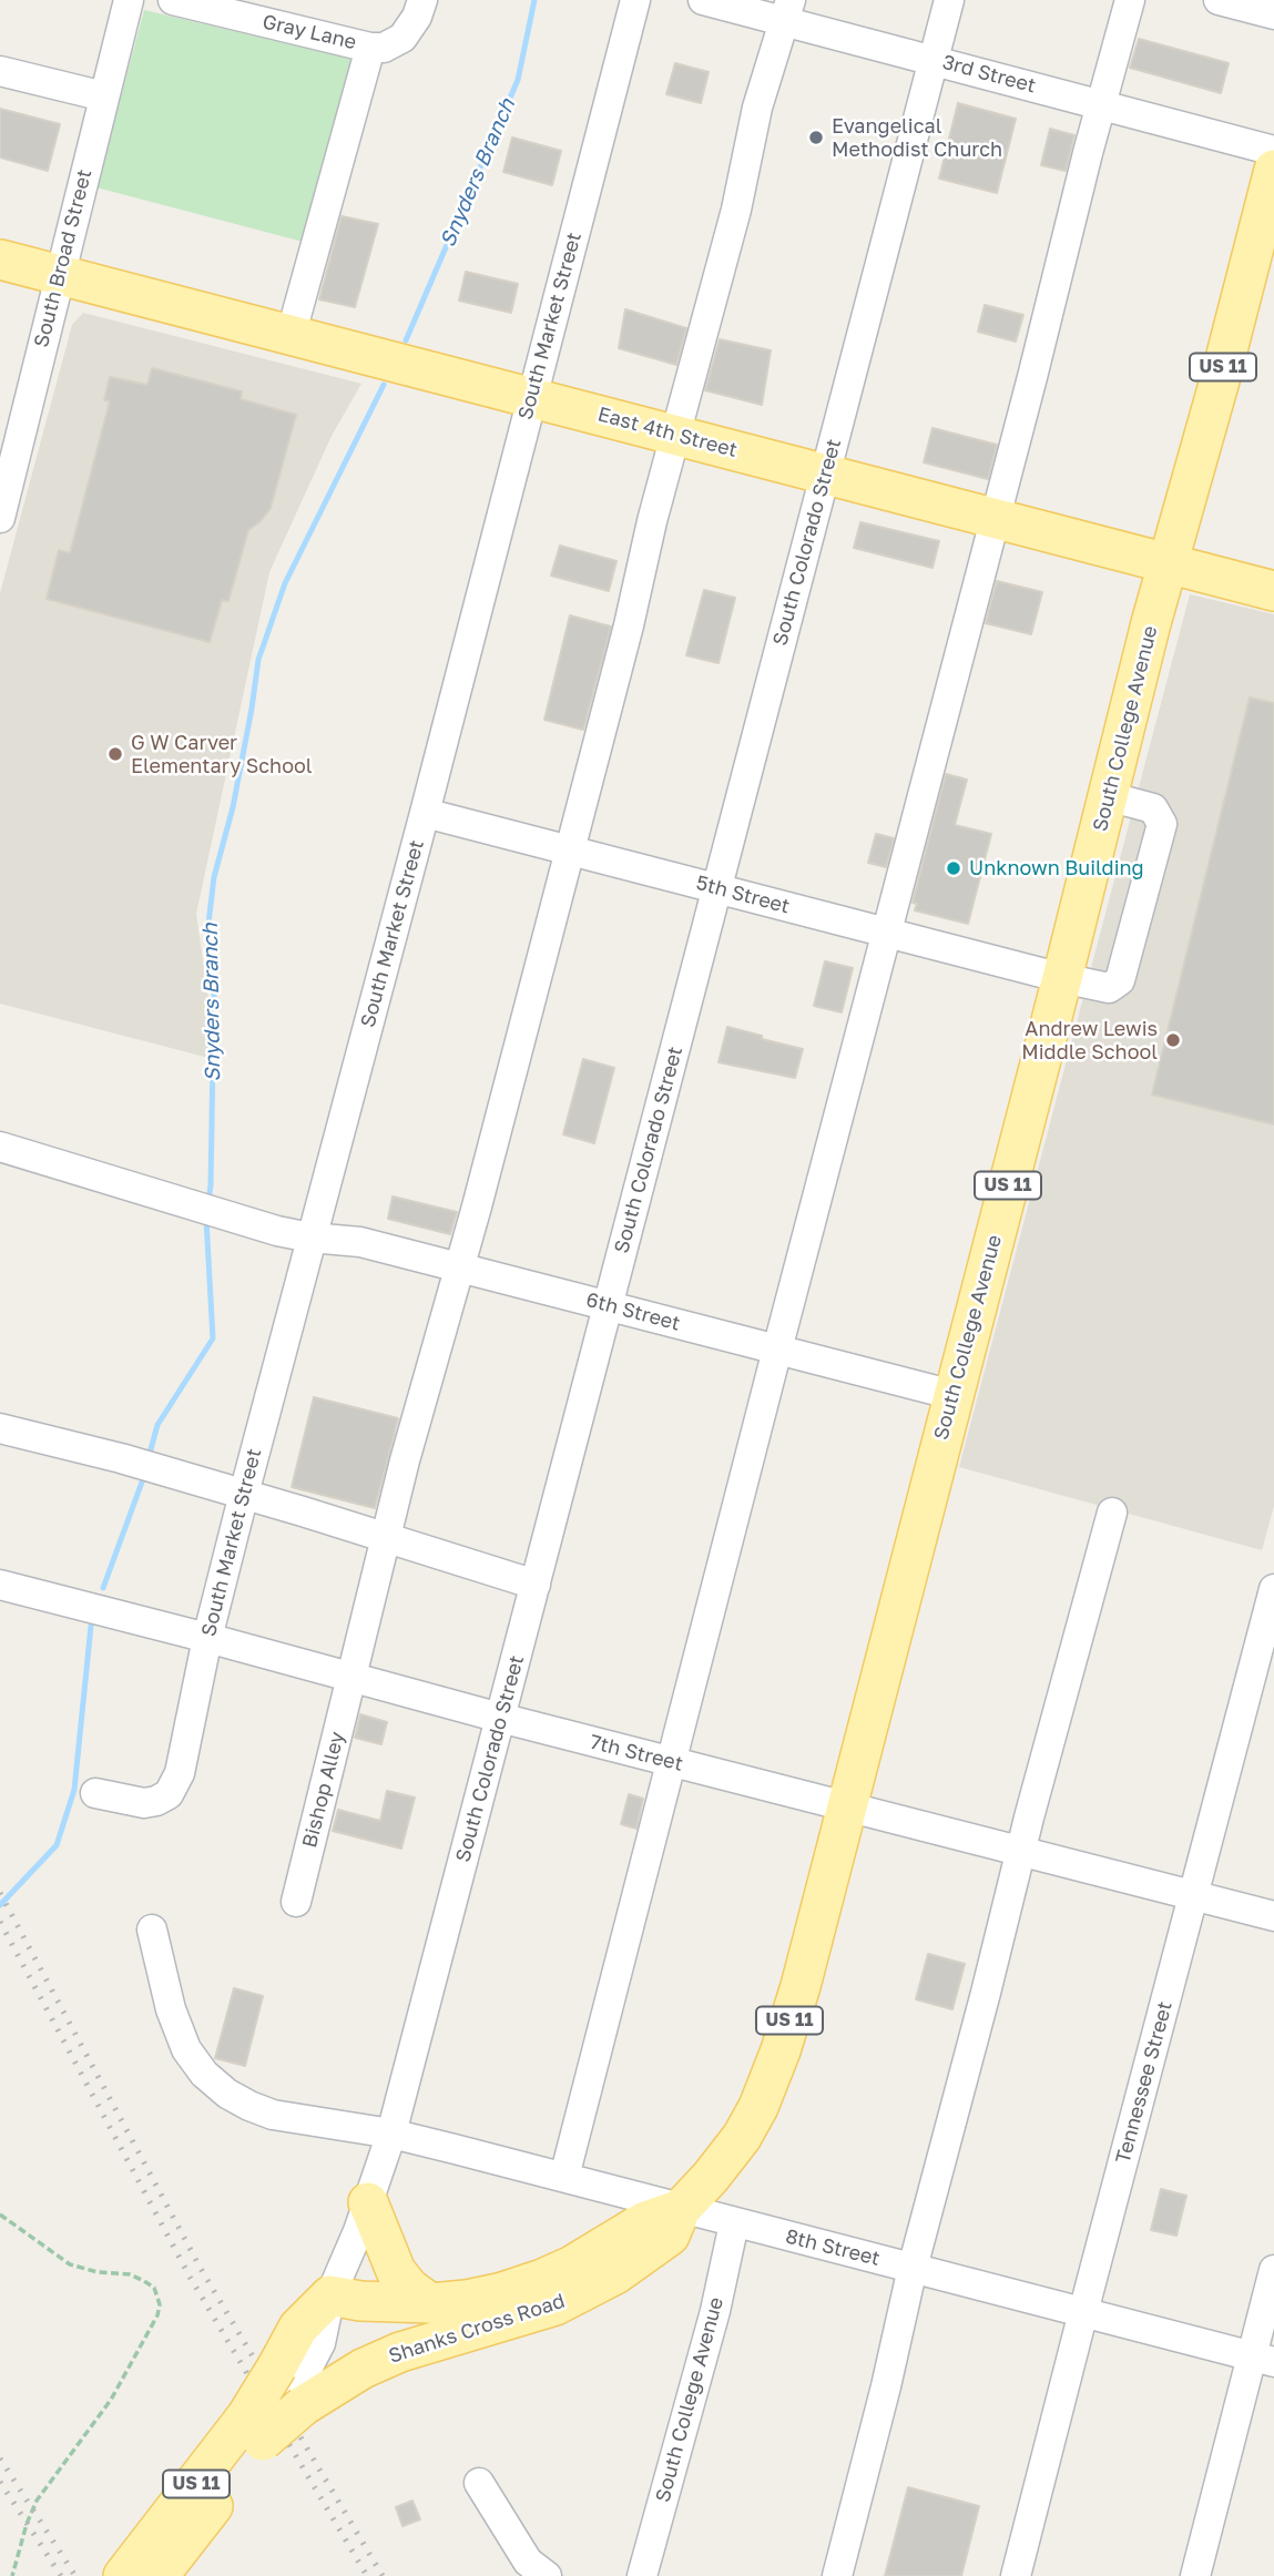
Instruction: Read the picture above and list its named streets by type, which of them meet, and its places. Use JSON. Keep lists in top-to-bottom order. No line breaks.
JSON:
{"streets":{"main road":["US 11","East 4th Street","South Colorado Street","South College Avenue","Shanks Cross Road"],"street":["Gray Lane","3rd Street","South Broad Street","South Market Street","5th Street","6th Street","7th Street","Bishop Alley","Tennessee Street","8th Street"]},"crossings":[["3rd Street","South Colorado Street"],["3rd Street","Bishop Alley"],["South Broad Street","East 4th Street"],["South Market Street","East 4th Street"],["South Market Street","5th Street"],["South Market Street","6th Street"],["South Market Street","7th Street"],["East 4th Street","South Colorado Street"],["East 4th Street","South College Avenue"],["East 4th Street","Bishop Alley"],["South Colorado Street","5th Street"],["South Colorado Street","6th Street"],["South Colorado Street","7th Street"],["South Colorado Street","8th Street"],["South Colorado Street","Shanks Cross Road"],["South College Avenue","5th Street"],["South College Avenue","6th Street"],["South College Avenue","7th Street"],["South College Avenue","8th Street"],["South College Avenue","Shanks Cross Road"],["5th Street","Bishop Alley"],["6th Street","Bishop Alley"],["7th Street","Bishop Alley"],["7th Street","Tennessee Street"],["Tennessee Street","8th Street"],["8th Street","Shanks Cross Road"]],"water":["Snyders Branch"],"places":["Evangelical Methodist Church","G W Carver Elementary School","Unknown Building","Andrew Lewis Middle School"]}
